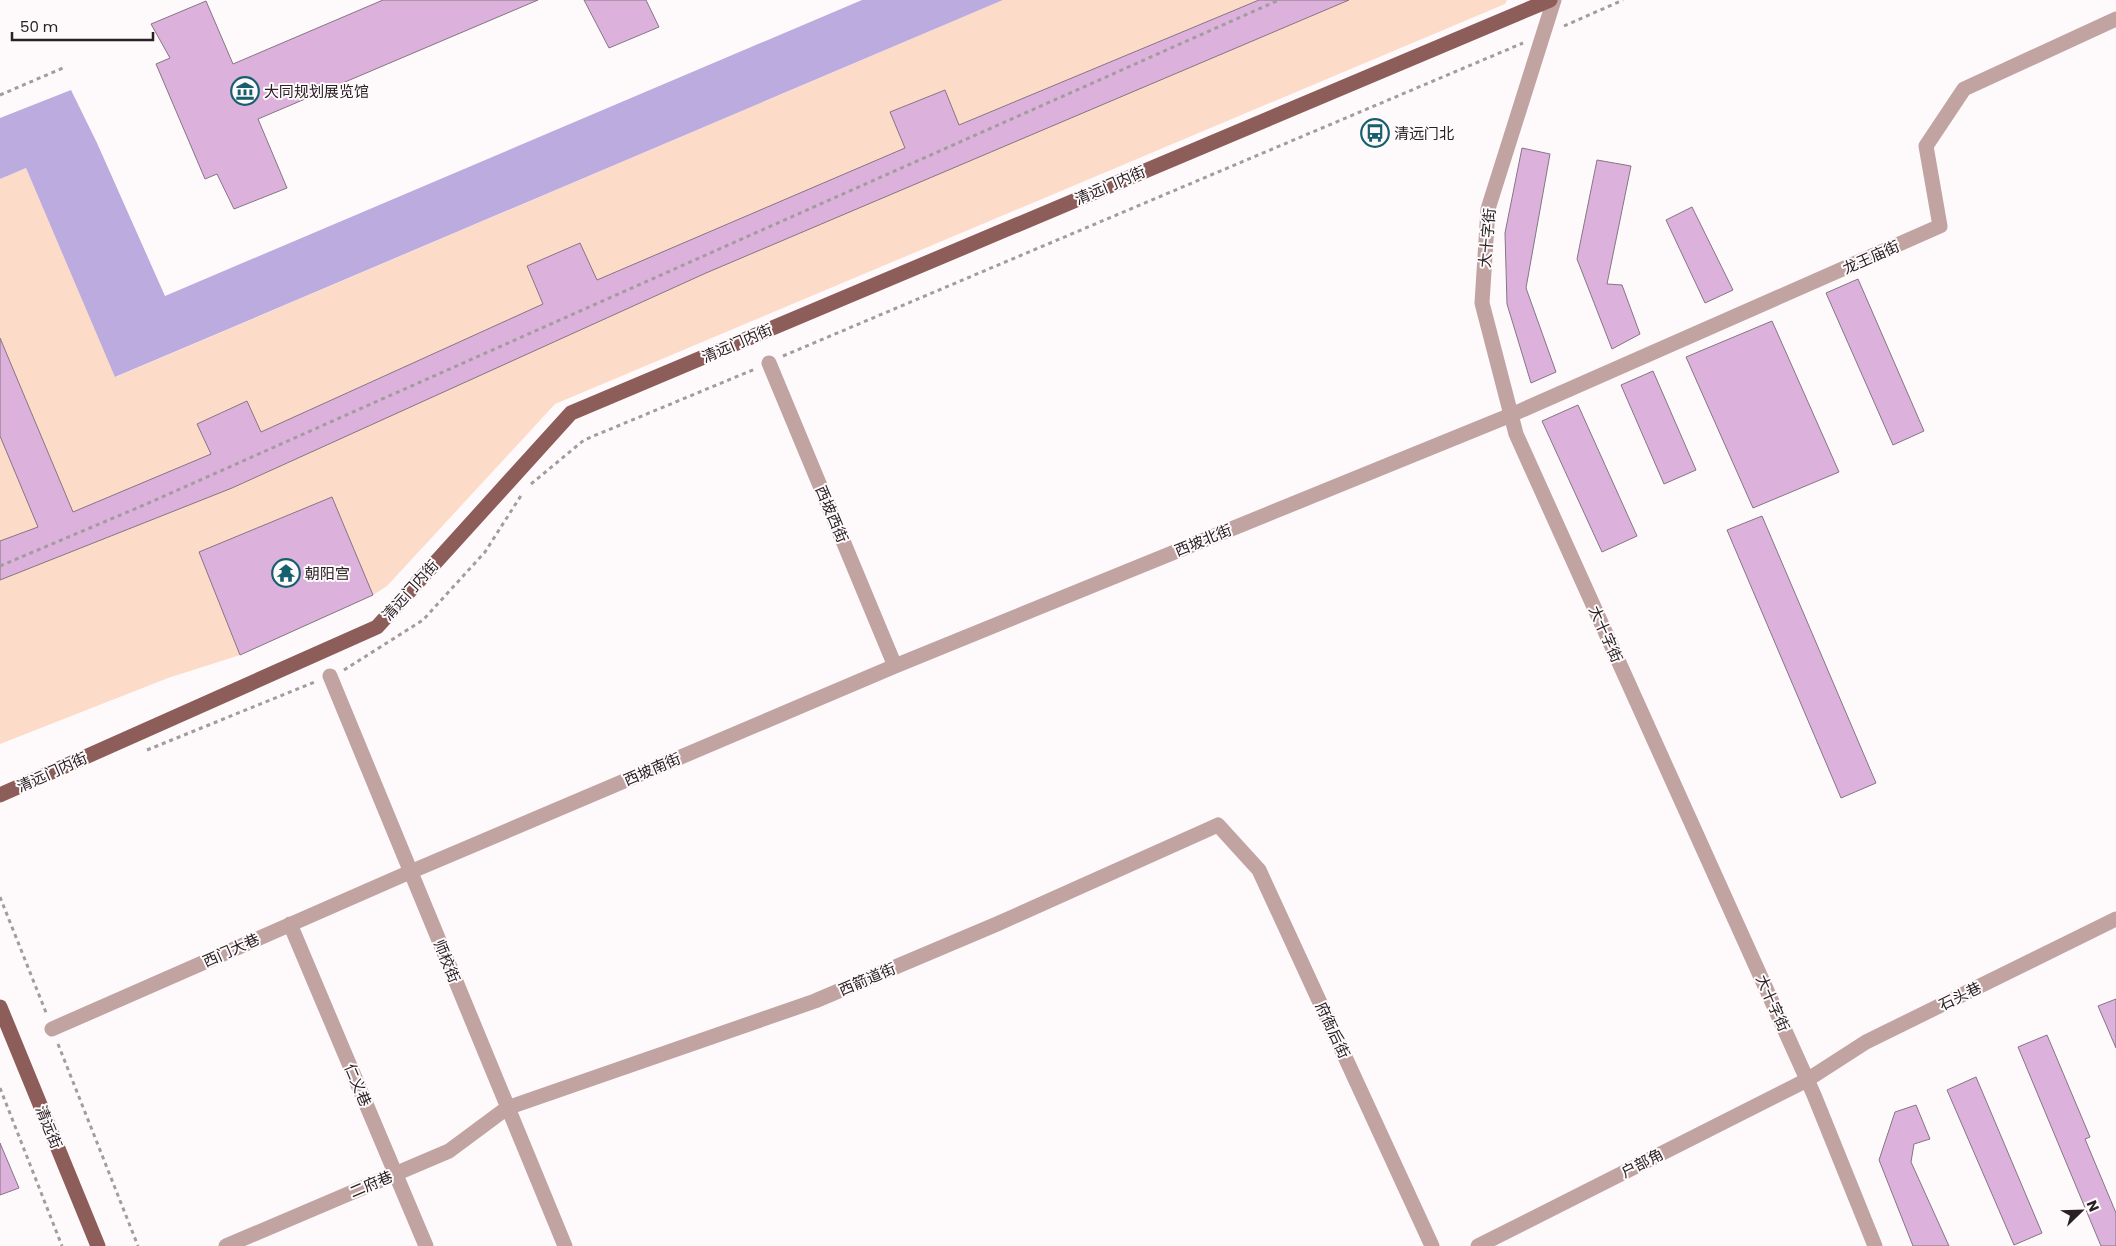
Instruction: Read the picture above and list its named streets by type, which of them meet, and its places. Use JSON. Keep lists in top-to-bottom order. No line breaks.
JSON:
{"streets":{"main road":["清远门内街","清远街"],"street":["大十字街","龙王庙街","西坡西街","西坡北街","西坡南街","西门大巷","师校街","西箭道街","石头巷","府衙后街","仁义巷","户部角","二府巷"]},"crossings":[["大十字街","龙王庙街"],["大十字街","西坡北街"],["大十字街","石头巷"],["大十字街","户部角"],["龙王庙街","西坡北街"],["西坡西街","西坡北街"],["西坡西街","西坡南街"],["西坡北街","西坡南街"],["西坡南街","西门大巷"],["西坡南街","师校街"],["西门大巷","师校街"],["西门大巷","仁义巷"],["师校街","西箭道街"],["师校街","二府巷"],["西箭道街","府衙后街"],["西箭道街","二府巷"],["石头巷","户部角"],["仁义巷","二府巷"]],"places":{"museum":["大同规划展览馆"],"bus stop":["清远门北"],"temple":["朝阳宫"]},"scale_bar":"50 m","north":"top right"}
